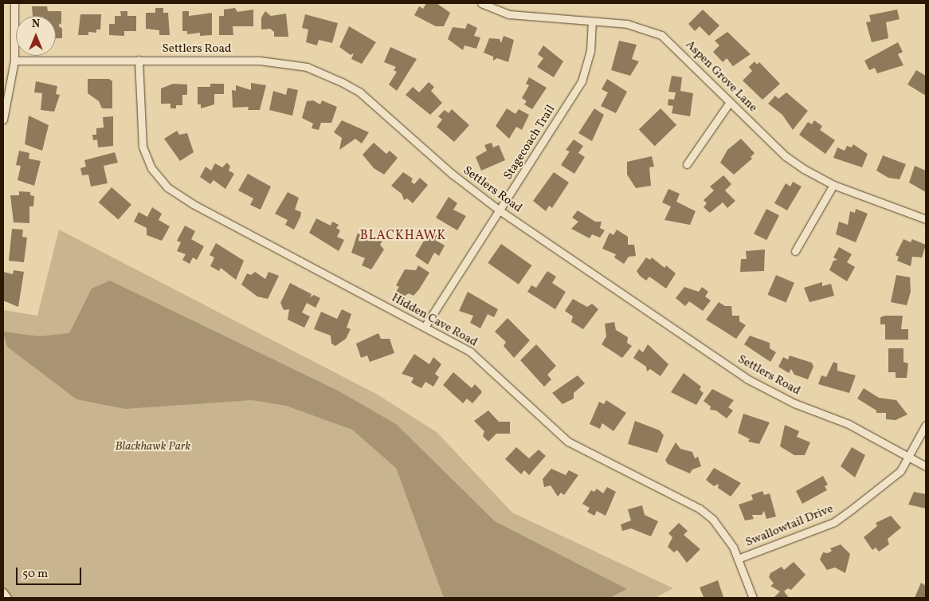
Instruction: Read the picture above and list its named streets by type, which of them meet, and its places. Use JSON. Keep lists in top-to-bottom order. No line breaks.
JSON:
{"streets":{"street":["Settlers Road","Aspen Grove Lane","Stagecoach Trail","Hidden Cave Road","Swallowtail Drive"]},"crossings":[["Settlers Road","Stagecoach Trail"],["Settlers Road","Hidden Cave Road"],["Settlers Road","Swallowtail Drive"],["Aspen Grove Lane","Stagecoach Trail"],["Stagecoach Trail","Hidden Cave Road"],["Hidden Cave Road","Swallowtail Drive"]],"districts":["BLACKHAWK"],"parks":["Blackhawk Park"],"scale_bar":"50 m","north":"top"}
